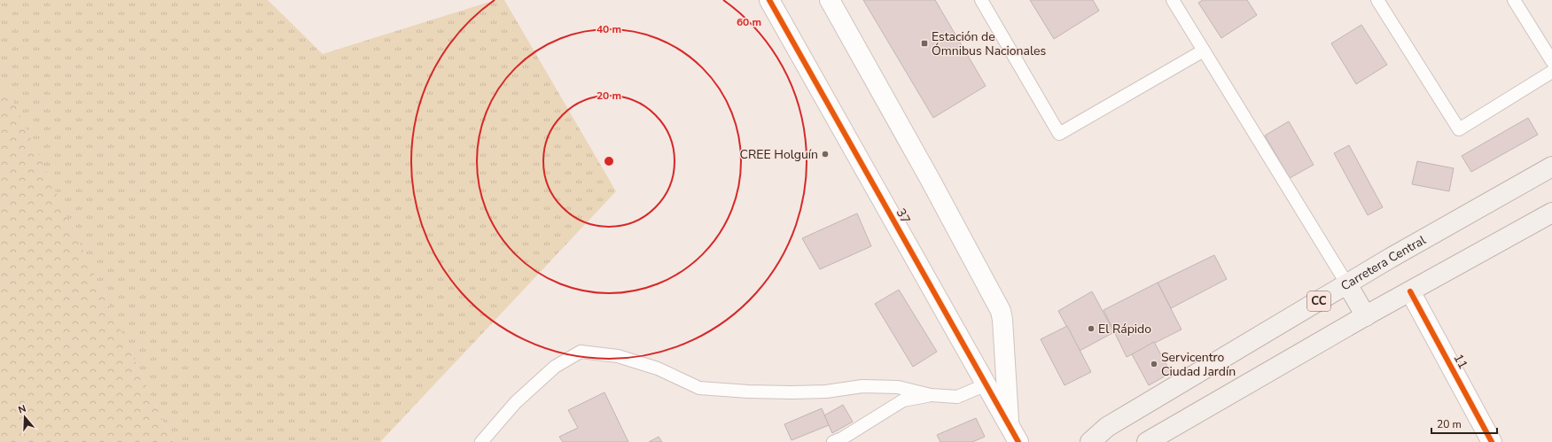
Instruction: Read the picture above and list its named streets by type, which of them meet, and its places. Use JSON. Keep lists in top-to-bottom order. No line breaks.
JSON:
{"streets":{"main road":["Carretera Central","CC"],"street":["37","11"]},"places":{"transit":["Estación de Ómnibus Nacionales"],"other":["CREE Holguín","El Rápido","Servicentro Ciudad Jardín"]},"scale_bar":"20 m","north":"top","rings":["60 m","40 m","20 m"]}
